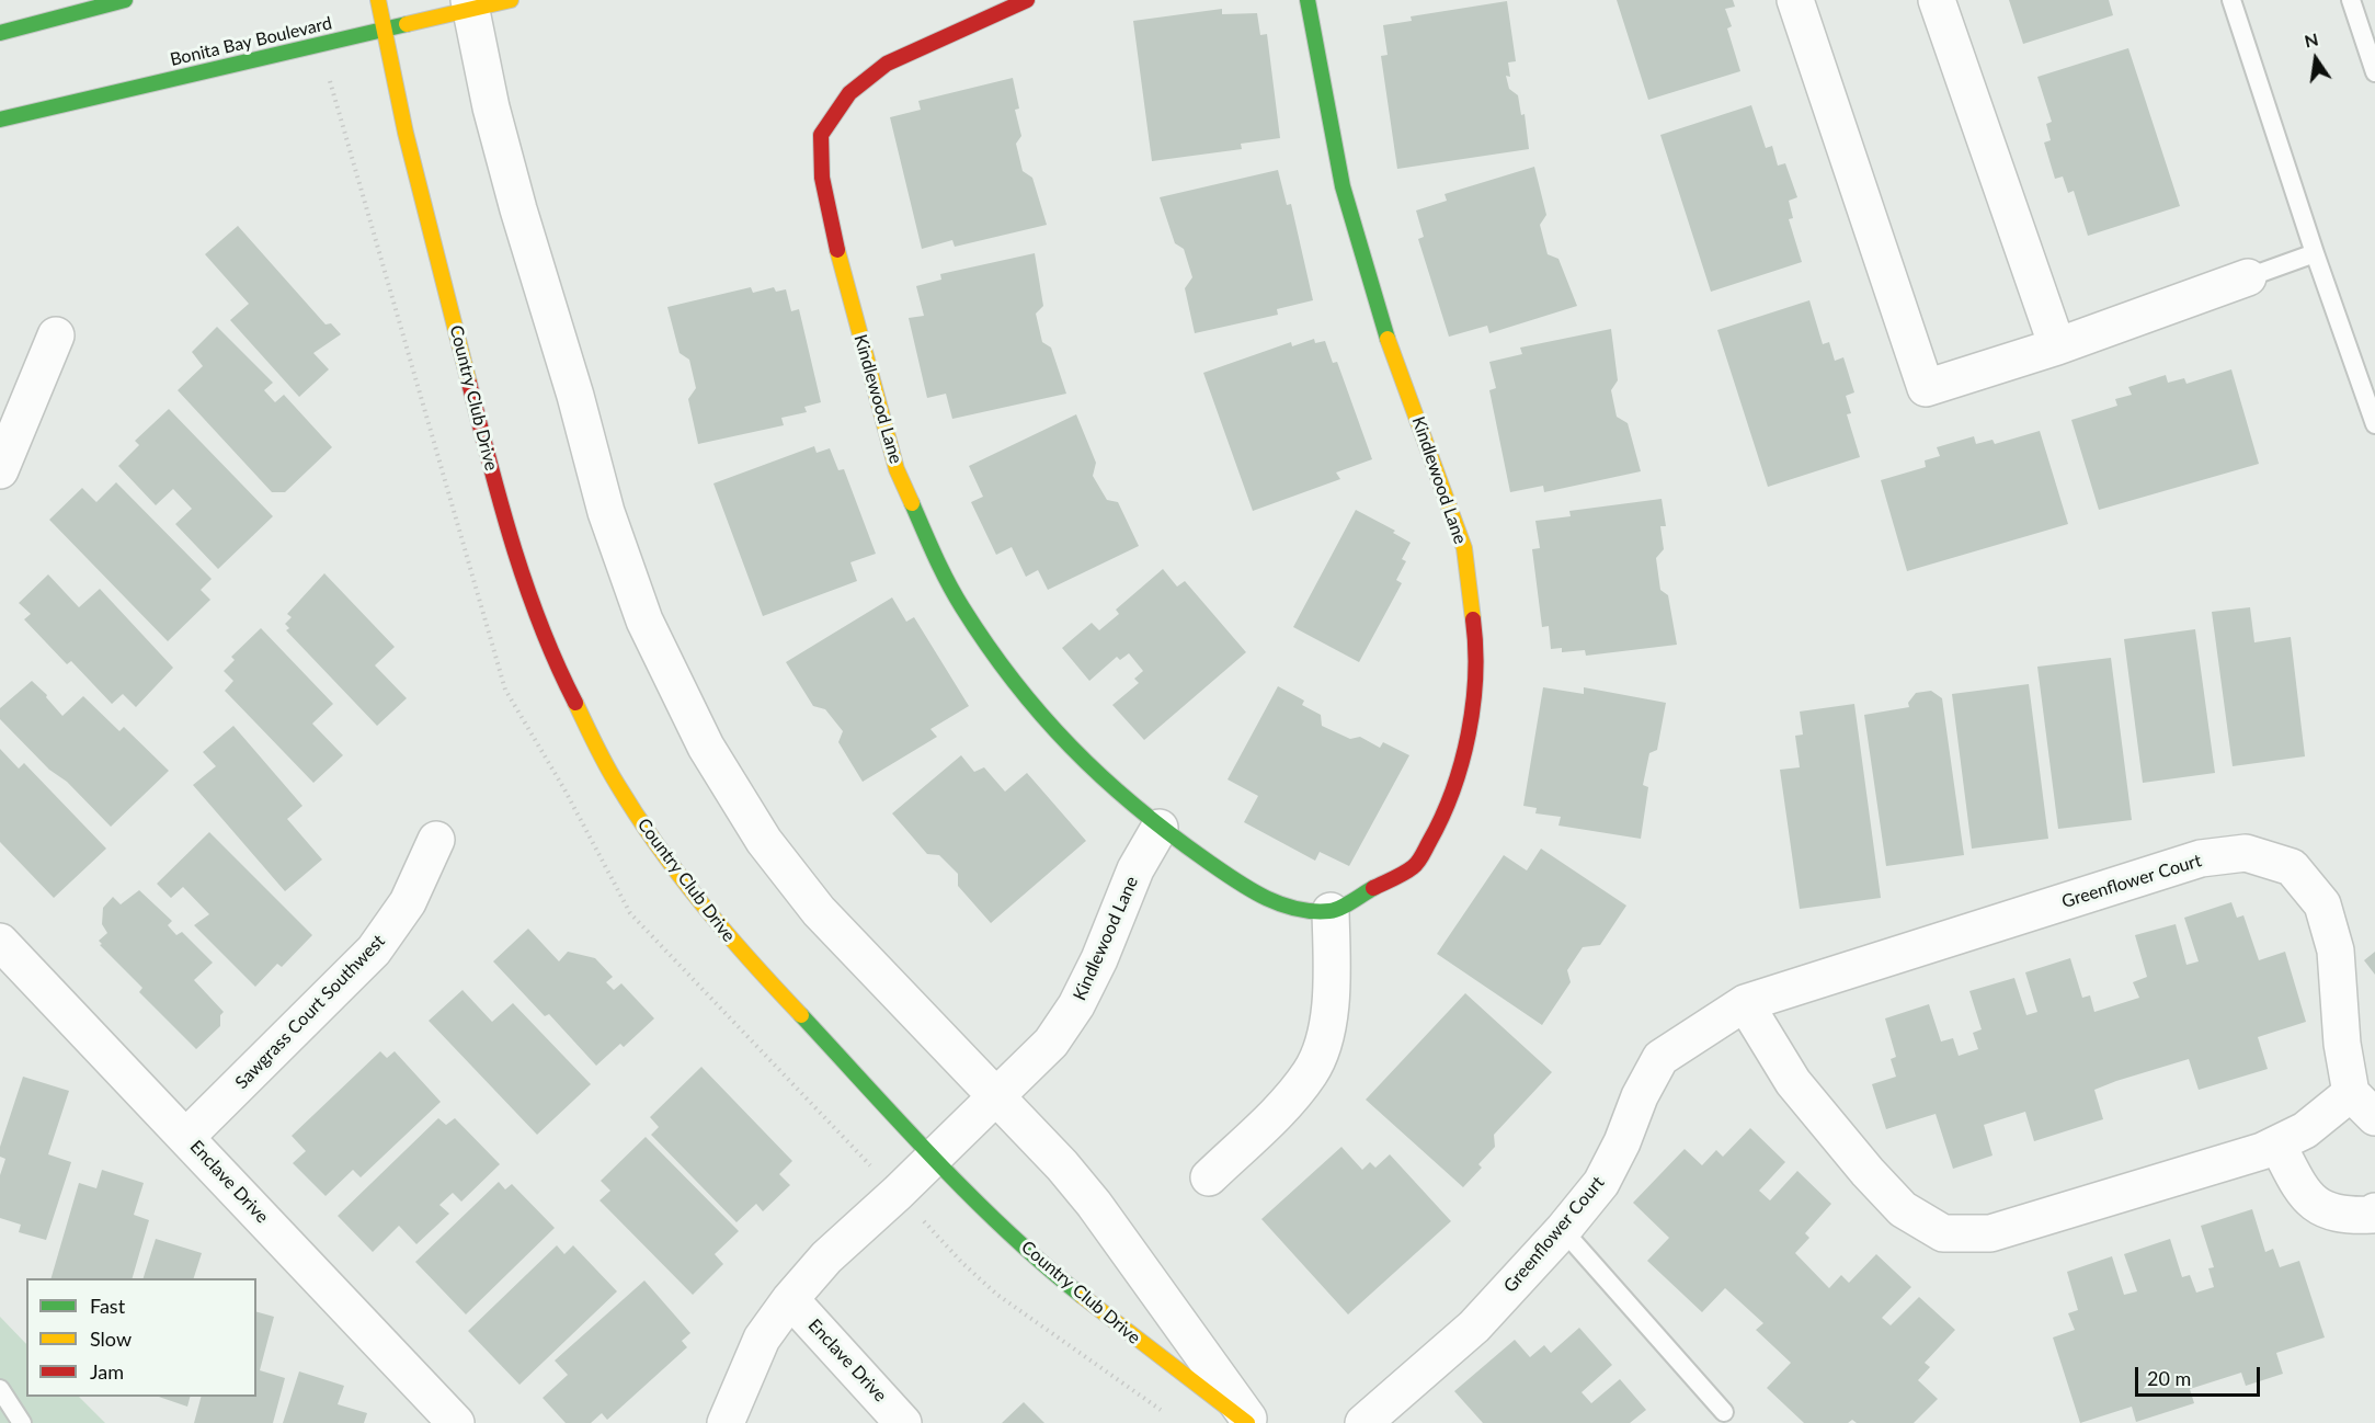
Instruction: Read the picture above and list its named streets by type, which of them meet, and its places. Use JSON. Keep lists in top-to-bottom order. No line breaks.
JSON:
{"streets":{"street":["Bonita Bay Boulevard","Country Club Drive","Kindlewood Lane","Greenflower Court","Sawgrass Court Southwest","Enclave Drive"]},"crossings":[["Bonita Bay Boulevard","Country Club Drive"],["Country Club Drive","Kindlewood Lane"],["Kindlewood Lane","Enclave Drive"],["Sawgrass Court Southwest","Enclave Drive"]],"legend":["Fast","Slow","Jam"],"scale_bar":"20 m","north":"top"}
